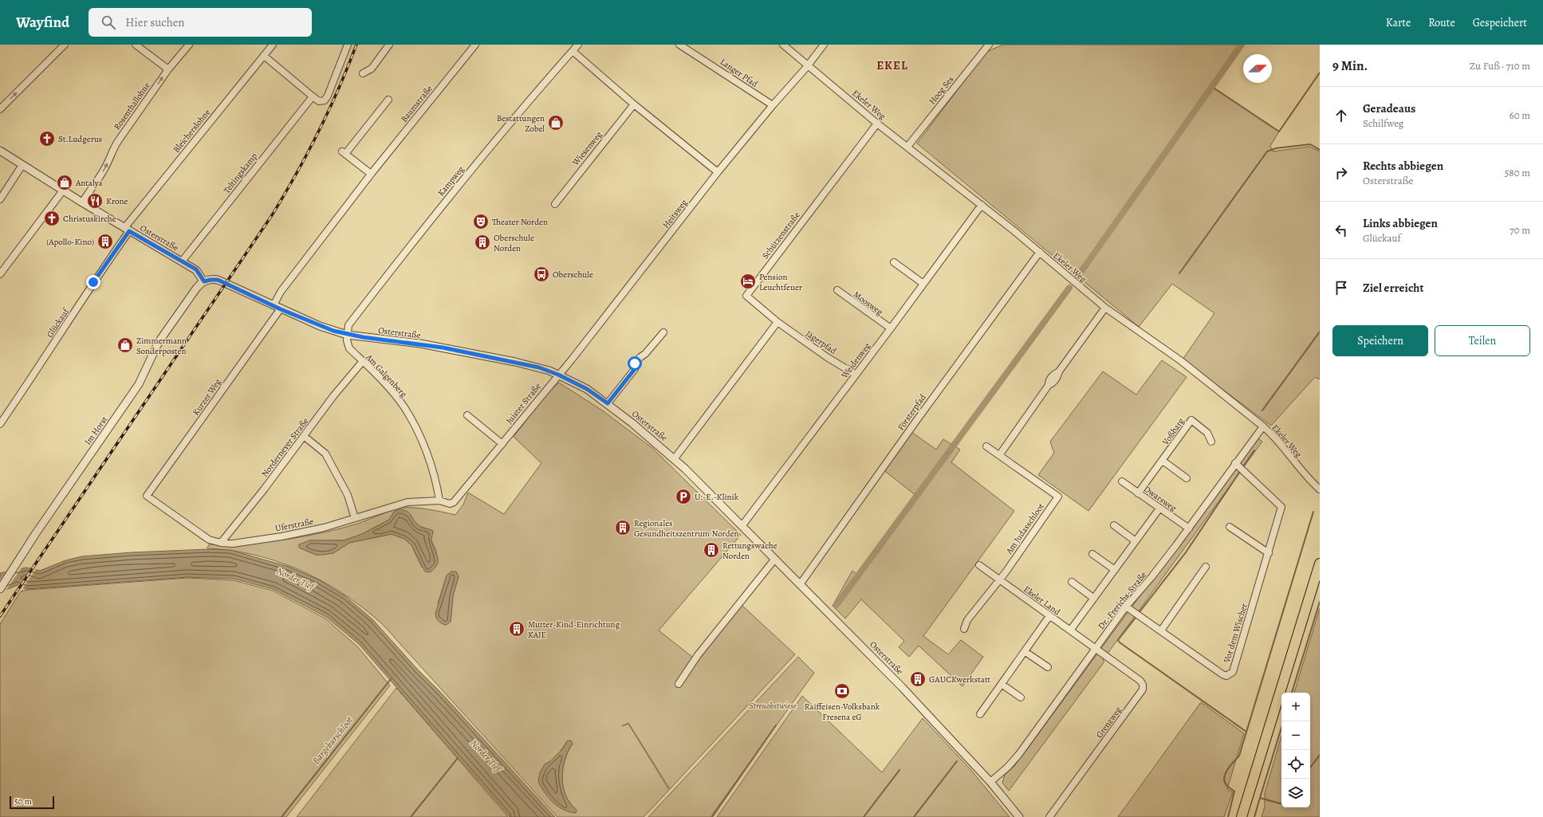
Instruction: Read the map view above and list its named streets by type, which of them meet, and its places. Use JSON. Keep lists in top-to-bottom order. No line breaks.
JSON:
{"streets":{"street":["Langer Pfad","Hoog Ses","Baumstraße","Ekeler Weg","Rosenthallohne","Bleicherslohne","Wiesenweg","Teltingskamp","Kampweg","Heitsweg","Schützenstraße","Osterstraße","Moosweg","Glückauf","Jägerpfad","Weidenweg","Am Galgenberg","Kurzer Weg","Juister Straße","Försterpfad","Im Horst","Voßbarg","Norderneyer Straße","Dwarsweg","Uferstraße","Am Judasschloot","Ekeler Land","Dr.-Frerichs-Straße","Vor dem Wischer","Grenzweg"]},"crossings":[["Langer Pfad","Heitsweg"],["Hoog Ses","Ekeler Weg"],["Baumstraße","Osterstraße"],["Ekeler Weg","Heitsweg"],["Ekeler Weg","Schützenstraße"],["Ekeler Weg","Weidenweg"],["Ekeler Weg","Försterpfad"],["Ekeler Weg","Dr.-Frerichs-Straße"],["Rosenthallohne","Osterstraße"],["Bleicherslohne","Osterstraße"],["Bleicherslohne","Glückauf"],["Teltingskamp","Osterstraße"],["Kampweg","Osterstraße"],["Kampweg","Am Galgenberg"],["Heitsweg","Osterstraße"],["Heitsweg","Juister Straße"],["Schützenstraße","Jägerpfad"],["Osterstraße","Glückauf"],["Osterstraße","Weidenweg"],["Osterstraße","Am Galgenberg"],["Osterstraße","Kurzer Weg"],["Osterstraße","Juister Straße"],["Osterstraße","Försterpfad"],["Osterstraße","Im Horst"],["Osterstraße","Dr.-Frerichs-Straße"],["Moosweg","Weidenweg"],["Jägerpfad","Weidenweg"],["Am Galgenberg","Norderneyer Straße"],["Am Galgenberg","Uferstraße"],["Kurzer Weg","Uferstraße"],["Juister Straße","Uferstraße"],["Voßbarg","Dwarsweg"],["Norderneyer Straße","Uferstraße"],["Dwarsweg","Dr.-Frerichs-Straße"],["Am Judasschloot","Ekeler Land"],["Ekeler Land","Dr.-Frerichs-Straße"],["Ekeler Land","Grenzweg"],["Dr.-Frerichs-Straße","Vor dem Wischer"],["Dr.-Frerichs-Straße","Grenzweg"]],"one_way":["Rosenthallohne"],"districts":["EKEL"],"water":["Norder Tief","Bargeburschloot"],"parks":["Streuobstwiese"],"places":{"shop":["Bestattungen Zobel","Antalya","Zimmermann Sonderposten"],"church":["St.Ludgerus","Christuskirche"],"restaurant":["Krone"],"theatre":["Theater Norden"],"building":["(Apollo-Kino)","Oberschule Norden","Regionales Gesundheitszentrum Norden","Rettungswache Norden","Mutter-Kind-Einrichtung KAJE","GAUCKwerkstatt"],"bus stop":["Oberschule"],"hotel":["Pension Leuchtfeuer"],"parking":["U.-E.-Klinik"],"bank":["Raiffeisen-Volksbank Fresena eG"]},"scale_bar":"50 m","north":"right","page":{"header":"Wayfind","search":"Hier suchen","nav":["Karte","Route","Gespeichert"],"heading":["9 Min.","Zu Fuß · 710 m"],"list":[["Geradeaus","Schilfweg","60 m"],["Rechts abbiegen","Osterstraße","580 m"],["Links abbiegen","Glückauf","70 m"],"Ziel erreicht"],"buttons":["Speichern","Teilen"],"map_buttons":["+","−"],"scale":"50 m"}}
